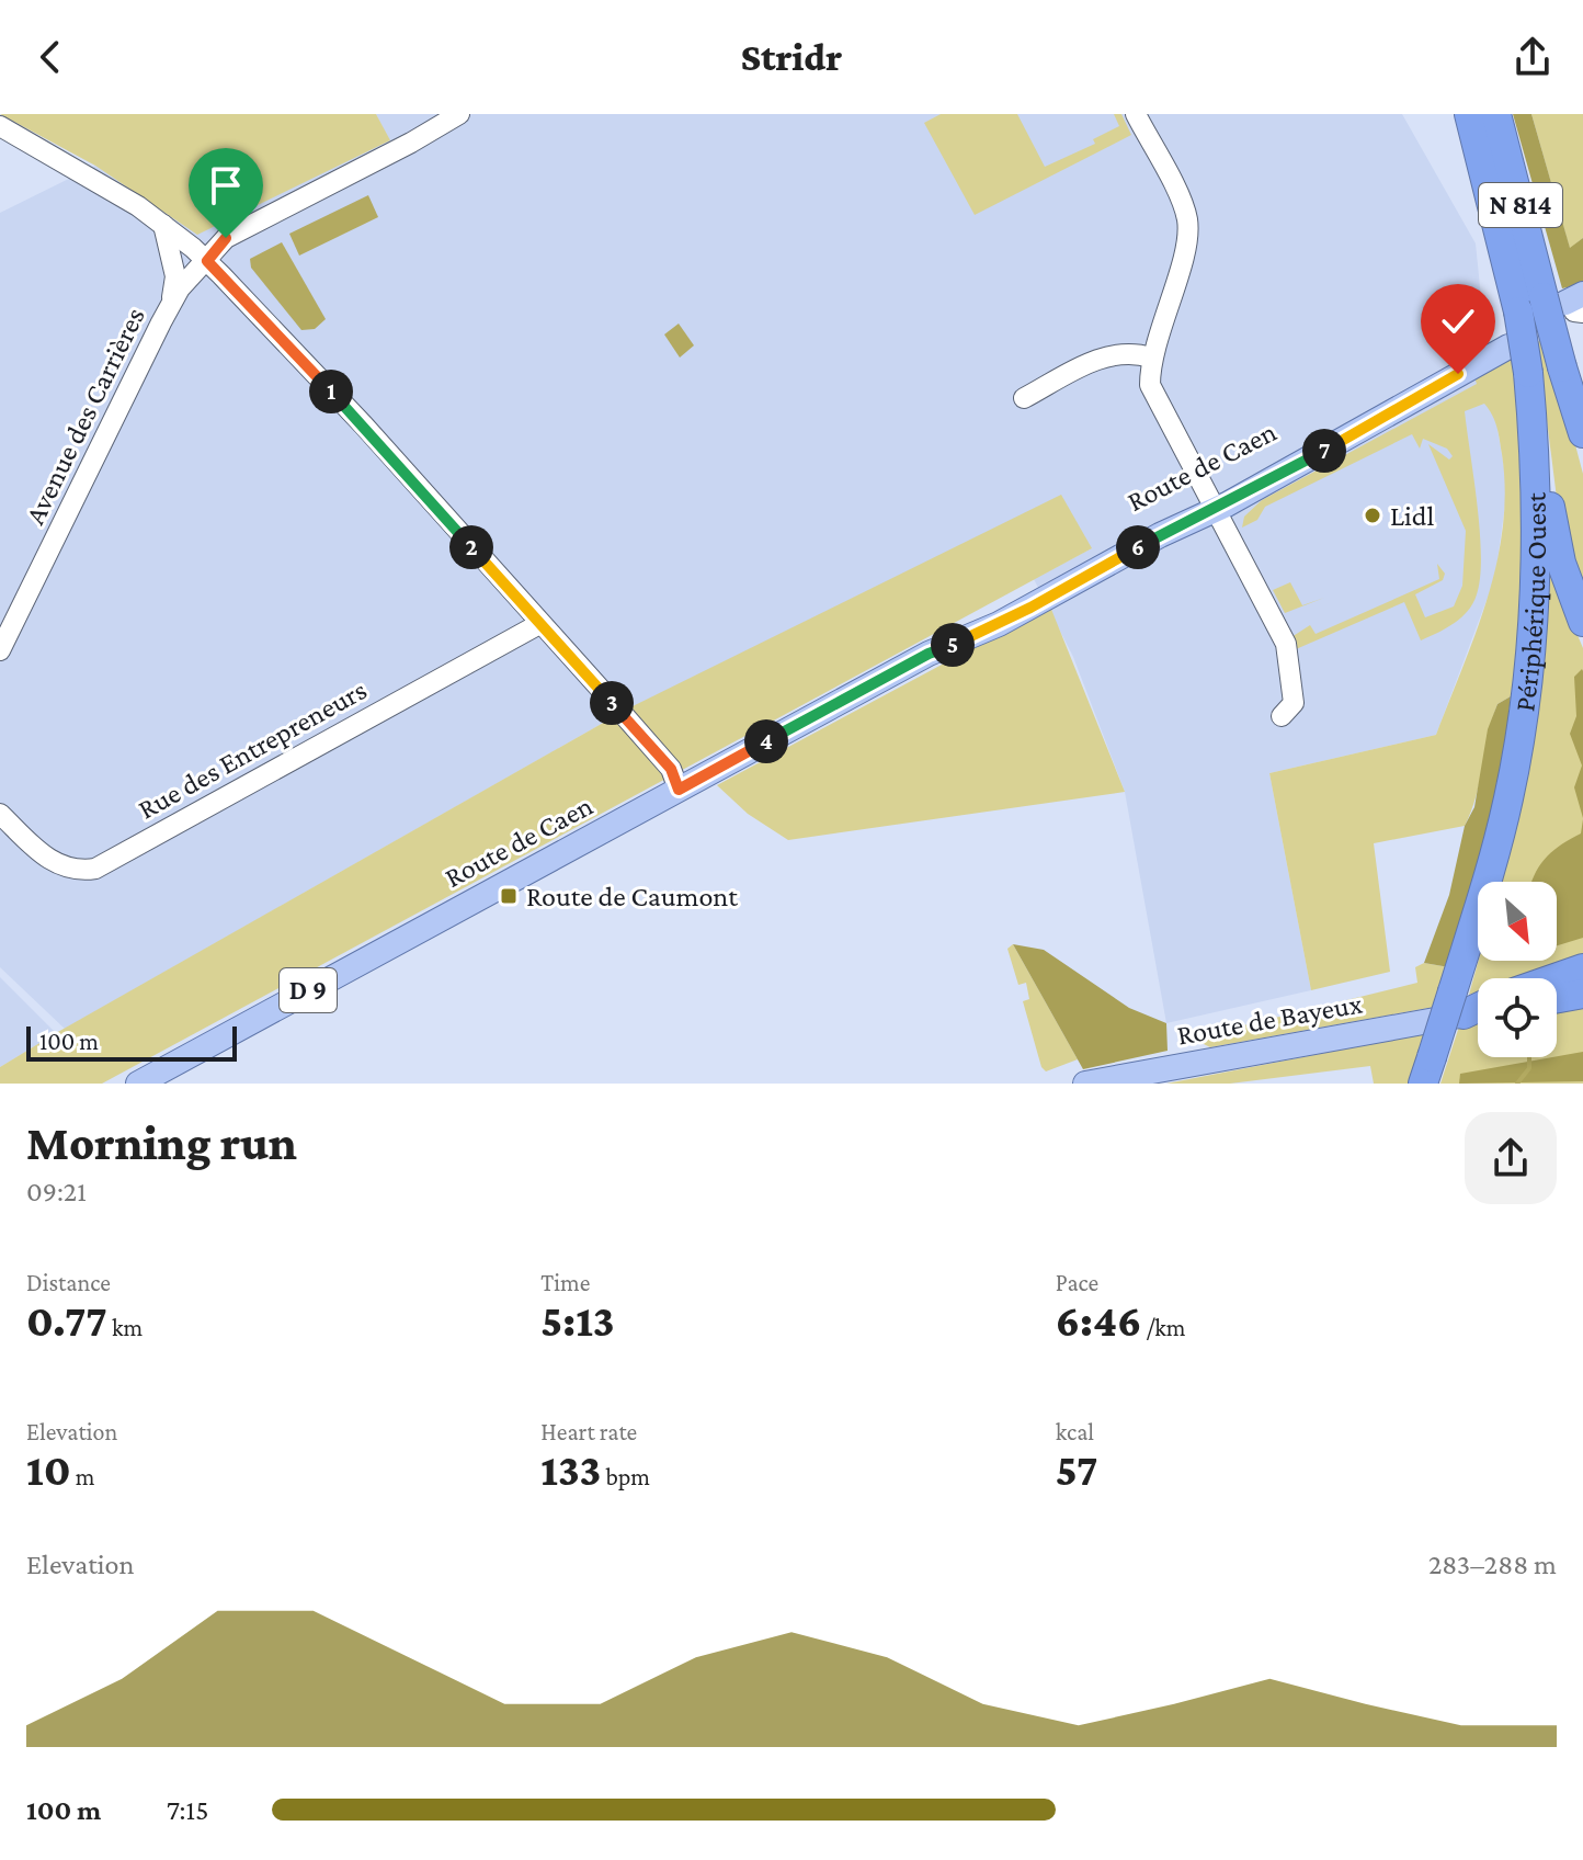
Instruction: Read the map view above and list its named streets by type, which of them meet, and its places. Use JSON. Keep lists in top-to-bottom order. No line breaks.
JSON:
{"streets":{"highway":["N 814","Périphérique Ouest"],"main road":["Route de Caen","D 9","Route de Bayeux"],"street":["Avenue des Carrières","Rue des Entrepreneurs"]},"crossings":[["Route de Caen","Périphérique Ouest"],["Périphérique Ouest","Route de Bayeux"]],"places":{"other":["Lidl"],"transit":["Route de Caumont"]},"scale_bar":"100 m","north":"bottom right","page":{"header":"Stridr","pins":["1","7","2","6","5","3","4"],"scale":"100 m","heading":["Morning run","09:21"],"stats":[["Distance","0.77 km"],["Time","5:13"],["Pace","6:46 /km"],["Elevation","10 m"],["Heart rate","133 bpm"],["kcal","57"]],"chart":["Elevation","283–288 m"],"list":[{"name":"100 m","note":"7:15"}]}}
